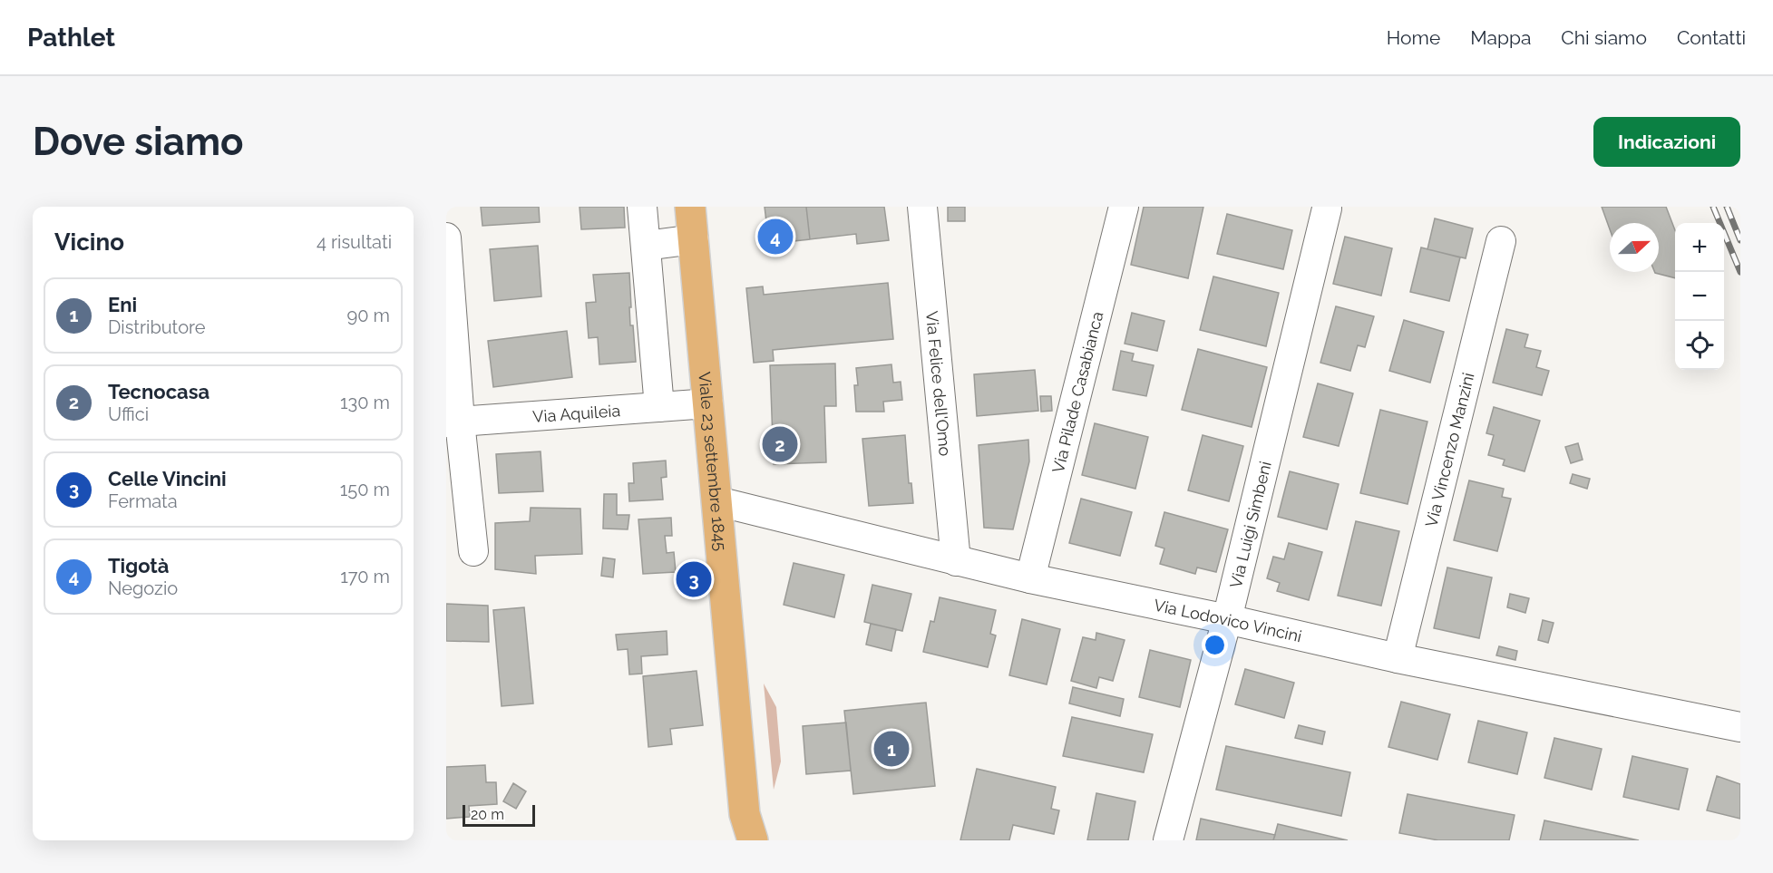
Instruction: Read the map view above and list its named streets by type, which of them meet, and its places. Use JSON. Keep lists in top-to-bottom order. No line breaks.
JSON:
{"streets":{"main road":["Viale 23 settembre 1845"],"street":["Via Felice dell'Omo","Via Pilade Casabianca","Via Aquileia","Via Vincenzo Manzini","Via Luigi Simbeni","Via Lodovico Vincini"]},"crossings":[["Via Felice dell'Omo","Via Lodovico Vincini"],["Via Pilade Casabianca","Via Lodovico Vincini"],["Via Aquileia","Viale 23 settembre 1845"],["Via Vincenzo Manzini","Via Lodovico Vincini"],["Viale 23 settembre 1845","Via Lodovico Vincini"],["Via Luigi Simbeni","Via Lodovico Vincini"]],"scale_bar":"20 m","north":"right","page":{"header":"Pathlet","nav":["Home","Mappa","Chi siamo","Contatti"],"buttons":"Indicazioni","title":"Dove siamo","heading":["Vicino","4 risultati"],"pins":["4","2","3","1"],"map_buttons":["+","−"],"list":[{"mark":"1","name":"Eni","note":"Distributore","value":"90 m"},{"mark":"2","name":"Tecnocasa","note":"Uffici","value":"130 m"},{"mark":"3","name":"Celle Vincini","note":"Fermata","value":"150 m"},{"mark":"4","name":"Tigotà","note":"Negozio","value":"170 m"}],"scale":"20 m"}}
